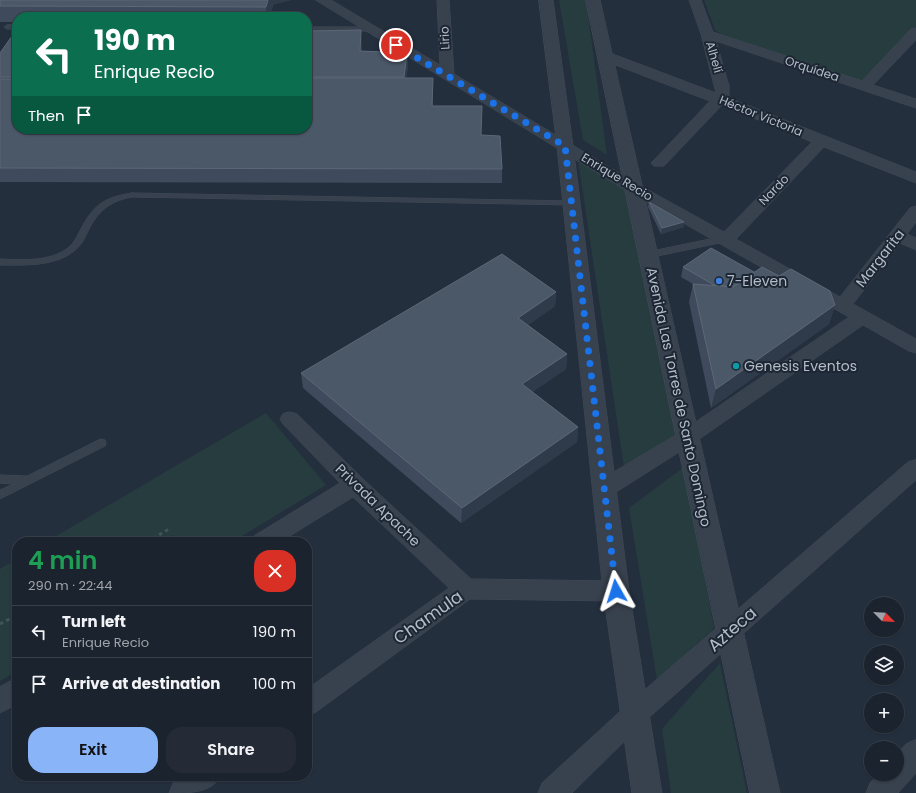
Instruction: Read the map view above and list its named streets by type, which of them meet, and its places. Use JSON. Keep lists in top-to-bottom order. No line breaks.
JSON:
{"streets":{"street":["Lirio","Alhelí","Orquídea","Héctor Victoria","Enrique Recio","Nardo","Margarita","Avenida Las Torres de Santo Domingo","Privada Apache","Chamula","Azteca"]},"crossings":[["Lirio","Enrique Recio"],["Alhelí","Orquídea"],["Alhelí","Héctor Victoria"],["Héctor Victoria","Nardo"],["Héctor Victoria","Avenida Las Torres de Santo Domingo"],["Enrique Recio","Nardo"],["Enrique Recio","Margarita"],["Enrique Recio","Avenida Las Torres de Santo Domingo"],["Avenida Las Torres de Santo Domingo","Azteca"],["Privada Apache","Chamula"]],"places":["7-Eleven","Genesis Eventos"],"north":"bottom right","page":{"turn":["190 m","Enrique Recio"],"then":"Then","heading":["4 min","290 m · 22:44"],"map_buttons":["+","−"],"list":[{"name":"Turn left","note":"Enrique Recio","value":"190 m"},{"name":"Arrive at destination","value":"100 m"}],"buttons":["Exit","Share"]}}
